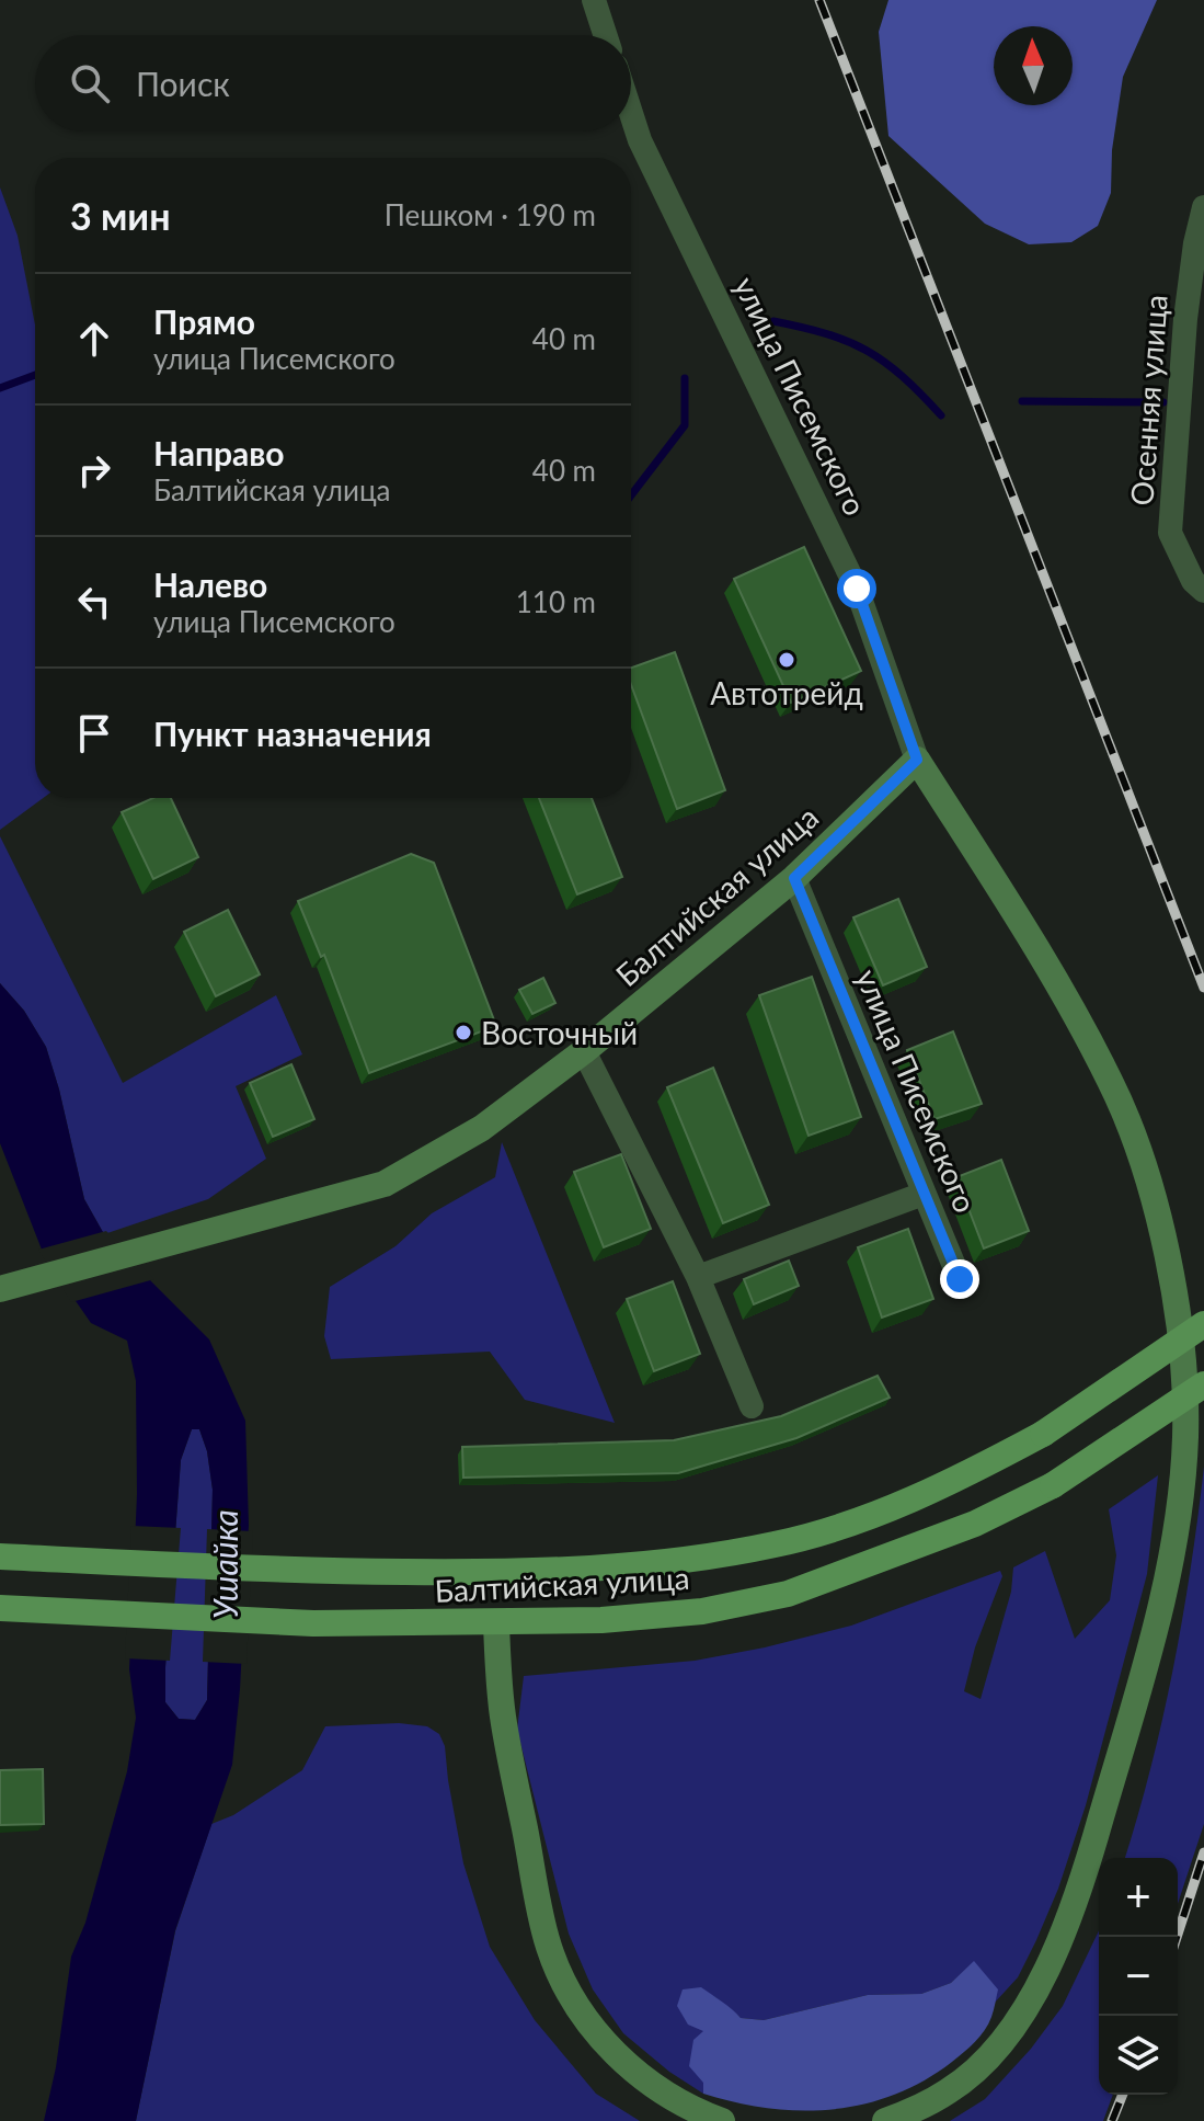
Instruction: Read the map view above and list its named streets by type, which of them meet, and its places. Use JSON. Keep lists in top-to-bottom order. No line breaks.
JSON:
{"streets":{"main road":["Балтийская улица"],"street":["улица Писемского","Осенняя улица"]},"crossings":[["улица Писемского","Балтийская улица"]],"water":["Ушайка"],"places":["Автотрейд","Восточный"],"north":"top","page":{"search":"Поиск","heading":["3 мин","Пешком · 190 m"],"list":[["Прямо","улица Писемского","40 m"],["Направо","Балтийская улица","40 m"],["Налево","улица Писемского","110 m"],"Пункт назначения"],"map_buttons":["+","−"]}}
